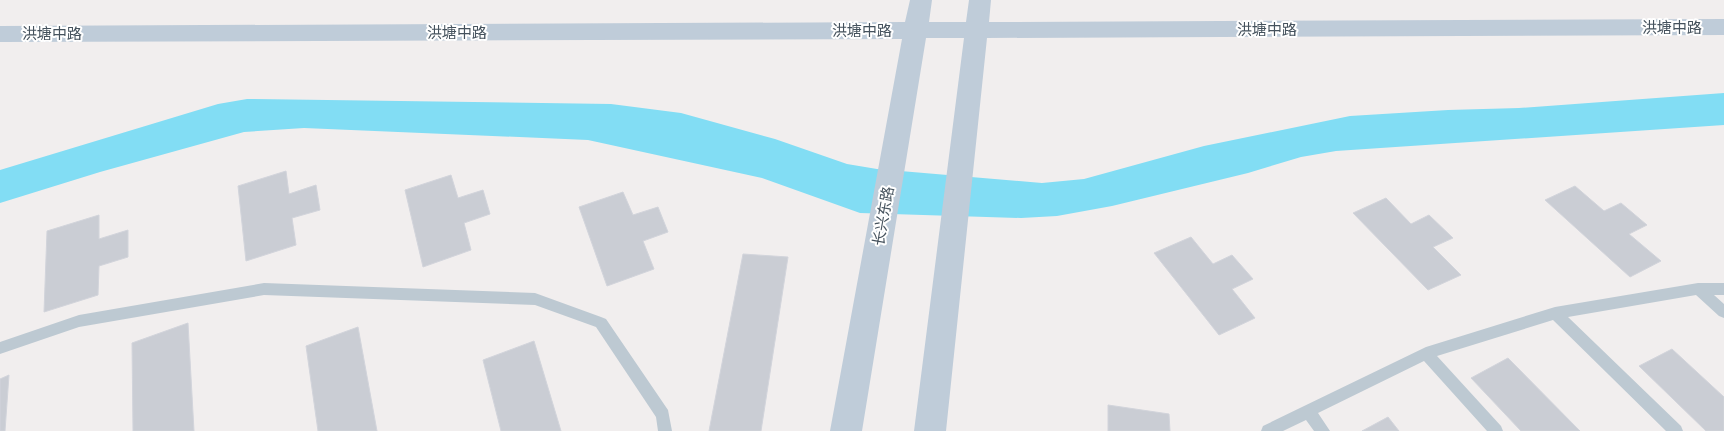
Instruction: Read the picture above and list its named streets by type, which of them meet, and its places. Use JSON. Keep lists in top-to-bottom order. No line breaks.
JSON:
{"streets":{"main road":["洪塘中路","长兴东路"]},"crossings":[["洪塘中路","长兴东路"]]}
